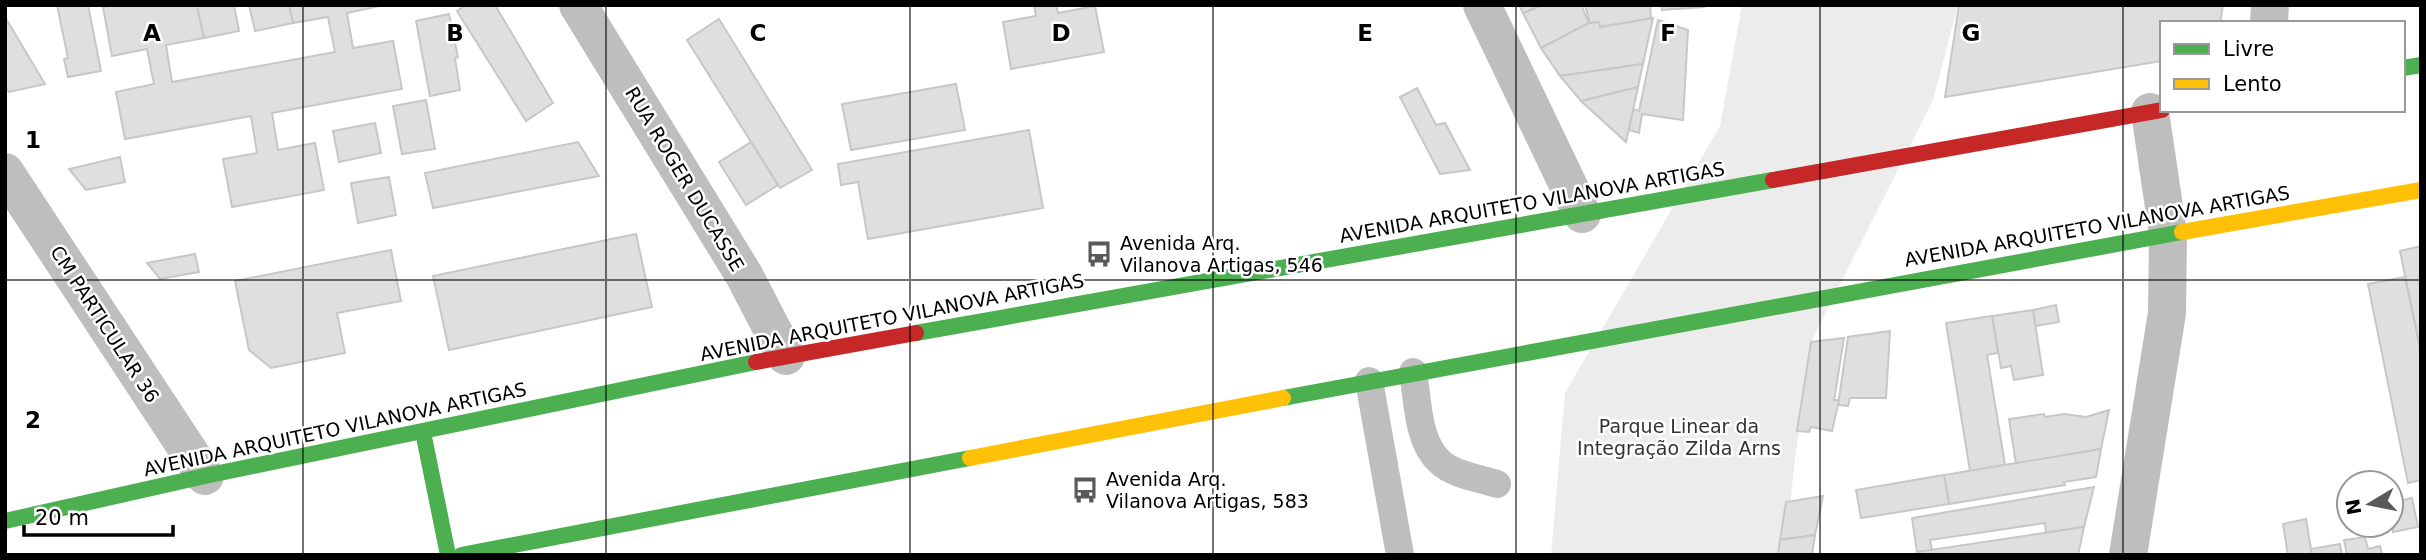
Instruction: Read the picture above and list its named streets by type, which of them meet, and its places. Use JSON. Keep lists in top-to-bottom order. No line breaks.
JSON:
{"streets":{"main road":["AVENIDA ARQUITETO VILANOVA ARTIGAS"],"street":["RUA ROGER DUCASSE","CM PARTICULAR 36"]},"crossings":[["RUA ROGER DUCASSE","AVENIDA ARQUITETO VILANOVA ARTIGAS"],["AVENIDA ARQUITETO VILANOVA ARTIGAS","CM PARTICULAR 36"]],"parks":["Parque Linear da Integração Zilda Arns"],"places":{"bus stop":["Avenida Arq. Vilanova Artigas, 546","Avenida Arq. Vilanova Artigas, 583"]},"legend":["Livre","Lento"],"scale_bar":"20 m","north":"left","grid":{"columns":["A","B","C","D","E","F","G"],"rows":["1","2"]}}
